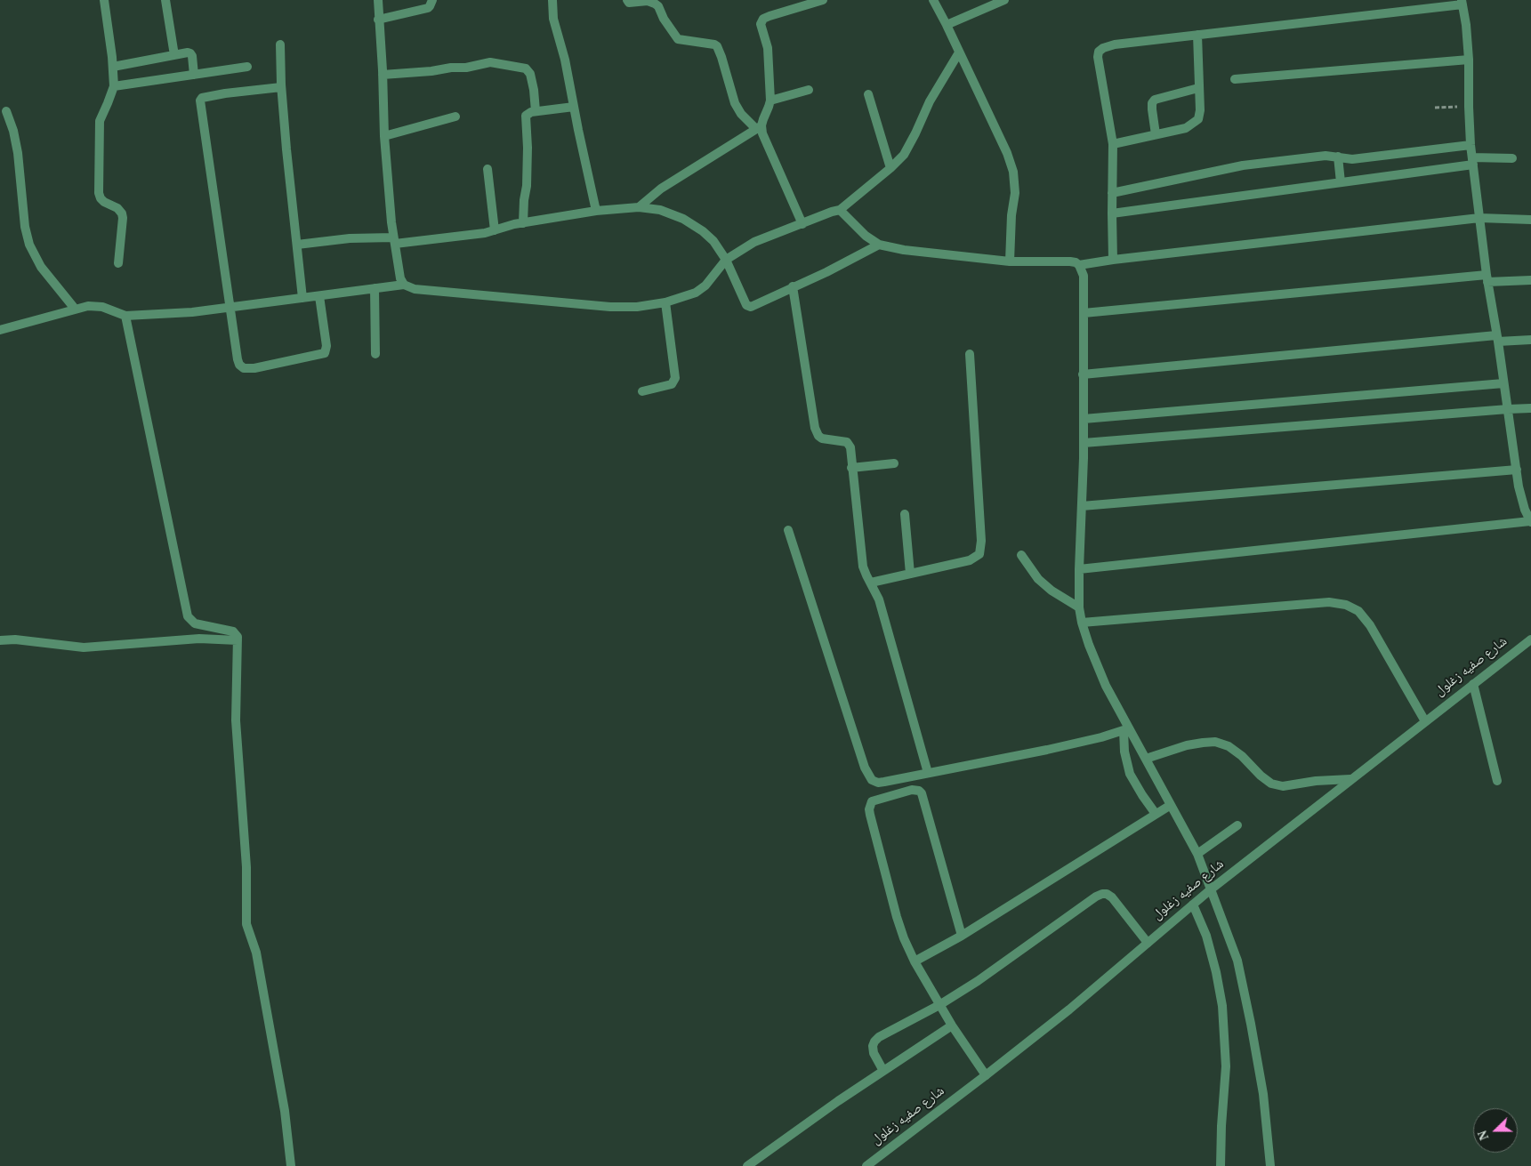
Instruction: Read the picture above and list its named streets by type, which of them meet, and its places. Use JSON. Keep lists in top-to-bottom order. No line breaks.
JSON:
{"streets":{"street":["شارع صفيه زغلول"]},"north":"left"}
